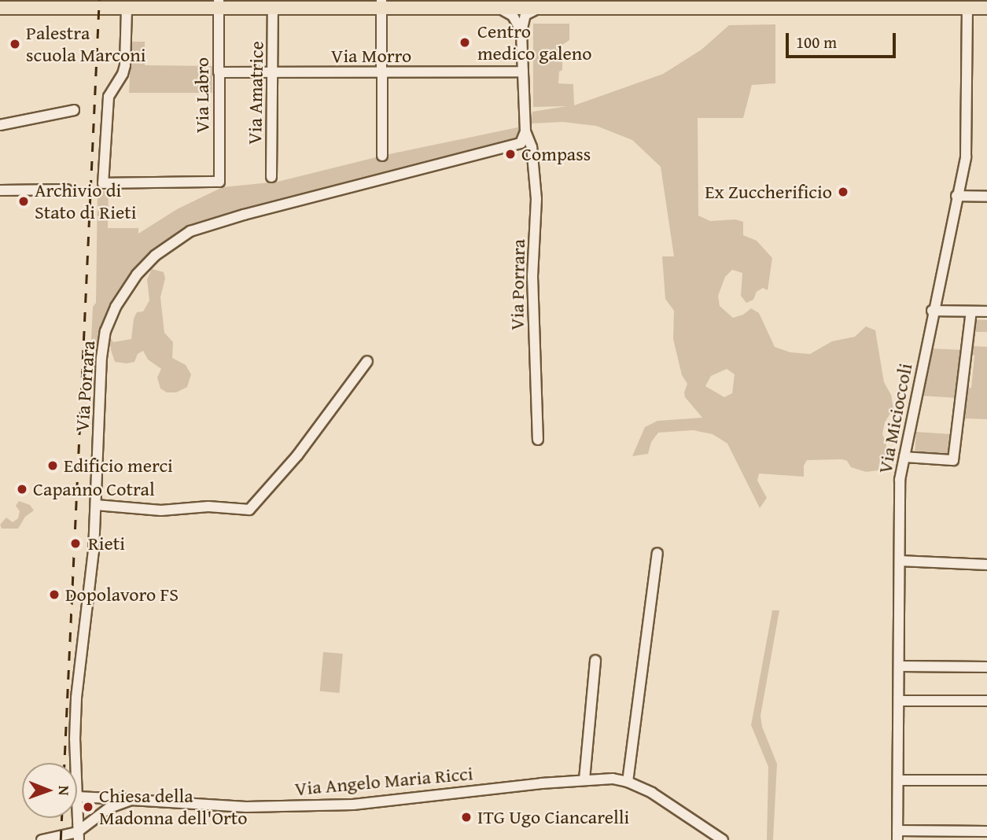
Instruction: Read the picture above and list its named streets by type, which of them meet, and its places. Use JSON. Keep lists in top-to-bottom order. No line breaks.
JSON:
{"streets":{"street":["Via Morro","Via Amatrice","Via Labro","Via Porrara","Via Micioccoli","Via Angelo Maria Ricci"]},"crossings":[["Via Morro","Via Amatrice"],["Via Morro","Via Labro"],["Via Morro","Via Porrara"],["Via Porrara","Via Angelo Maria Ricci"]],"places":["Centro medico galeno","Palestra scuola Marconi","Compass","Ex Zuccherificio","Archivio di Stato di Rieti","Edificio merci","Capanno Cotral","Rieti","Dopolavoro FS","Chiesa della Madonna dell'Orto","ITG Ugo Ciancarelli"],"scale_bar":"100 m","north":"right"}
